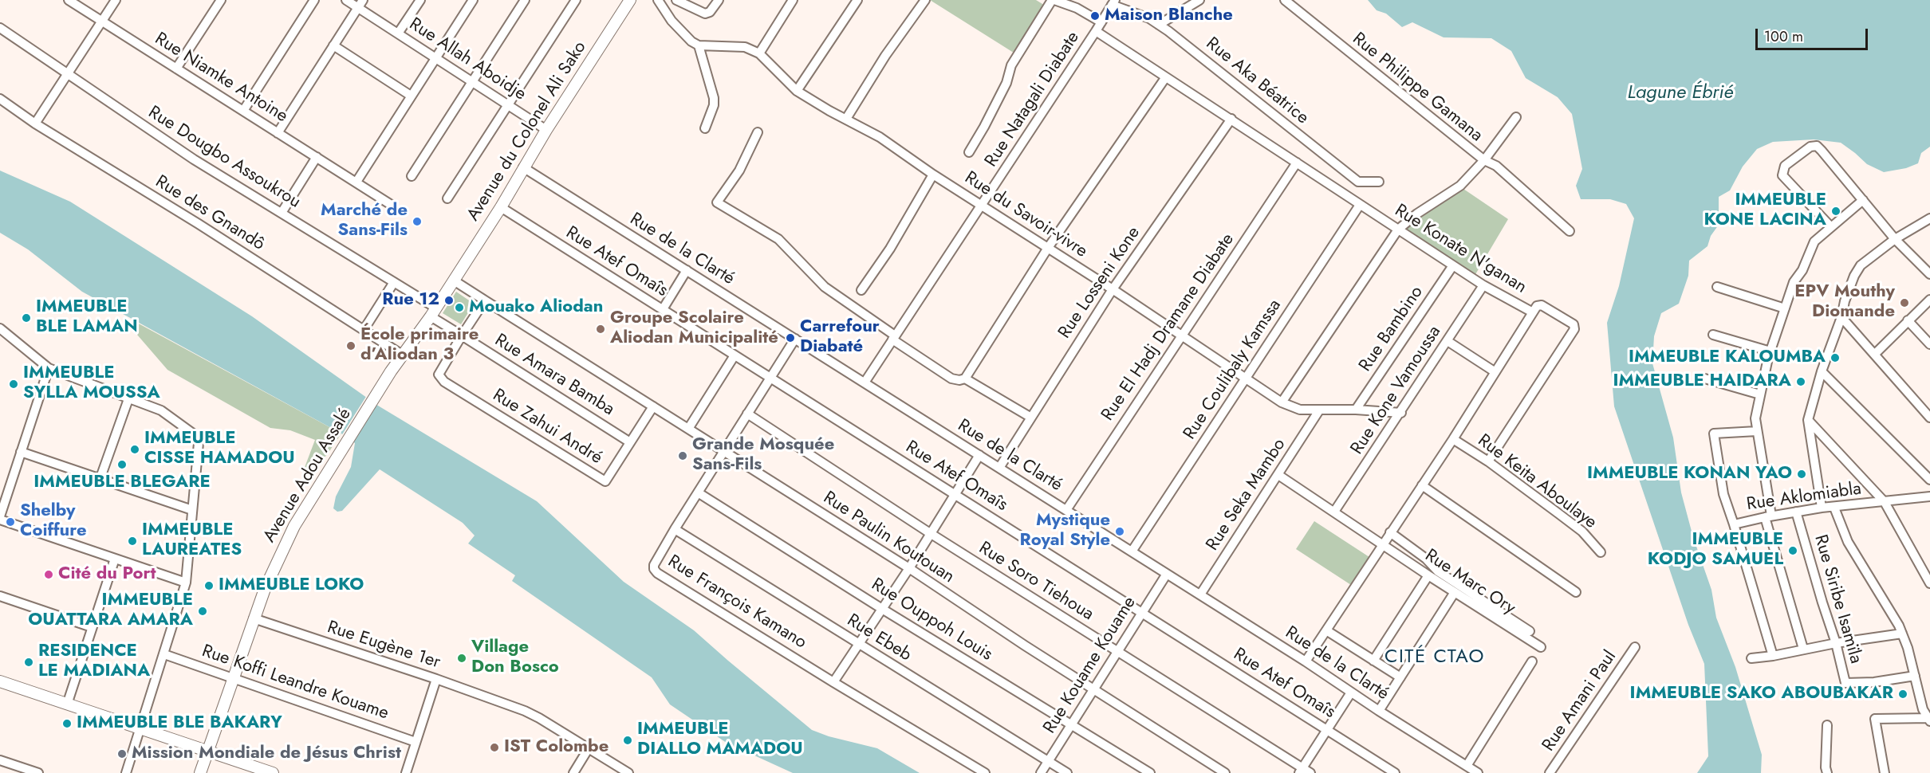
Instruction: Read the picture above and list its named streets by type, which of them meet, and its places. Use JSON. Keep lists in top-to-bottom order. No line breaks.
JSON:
{"streets":{"street":["Rue Allah Aboidje","Rue Niamke Antoine","Rue Aka Béatrice","Rue Philippe Gamana","Rue Natagali Diabate","Avenue du Colonel Ali Sako","Rue Dougbo Assoukrou","Rue des Gnandô","Rue du Savoir-vivre","Rue de la Clarté","Rue Konate N'ganan","Rue Atef Omaîs","Rue Losseni Kone","Rue El Hadj Dramane Diabate","Rue Bambino","Rue Coulibaly Kamssa","Rue Amara Bamba","Rue Kone Vamoussa","Rue Zahui André","Avenue Adou Assalé","Rue Keita Aboulaye","Rue Seka Mambo","Rue Aklomiabla","Rue Paulin Koutouan","Rue Soro Tiehoua","Rue Marc Ory","Rue Siribe Isamïla","Rue François Kamano","Rue Ouppoh Louis","Rue Ebeb","Rue Eugène 1er","Rue Kouame Kouame","Rue Koffi Leandre Kouame","Rue Amani Paul"]},"crossings":[["Rue Allah Aboidje","Avenue du Colonel Ali Sako"],["Rue Aka Béatrice","Rue Natagali Diabate"],["Rue Philippe Gamana","Rue du Savoir-vivre"],["Rue Philippe Gamana","Rue Konate N'ganan"],["Rue Natagali Diabate","Rue du Savoir-vivre"],["Rue Natagali Diabate","Rue de la Clarté"],["Rue Natagali Diabate","Rue Konate N'ganan"],["Avenue du Colonel Ali Sako","Rue Dougbo Assoukrou"],["Avenue du Colonel Ali Sako","Rue de la Clarté"],["Avenue du Colonel Ali Sako","Rue Atef Omaîs"],["Avenue du Colonel Ali Sako","Rue Amara Bamba"],["Avenue du Colonel Ali Sako","Avenue Adou Assalé"],["Avenue du Colonel Ali Sako","Rue Paulin Koutouan"],["Rue Dougbo Assoukrou","Rue Amara Bamba"],["Rue Dougbo Assoukrou","Avenue Adou Assalé"],["Rue des Gnandô","Avenue Adou Assalé"],["Rue du Savoir-vivre","Rue Losseni Kone"],["Rue du Savoir-vivre","Rue El Hadj Dramane Diabate"],["Rue du Savoir-vivre","Rue Bambino"],["Rue du Savoir-vivre","Rue Coulibaly Kamssa"],["Rue du Savoir-vivre","Rue Kone Vamoussa"],["Rue du Savoir-vivre","Rue Seka Mambo"],["Rue de la Clarté","Rue Konate N'ganan"],["Rue de la Clarté","Rue Losseni Kone"],["Rue de la Clarté","Rue El Hadj Dramane Diabate"],["Rue de la Clarté","Rue Coulibaly Kamssa"],["Rue de la Clarté","Rue Seka Mambo"],["Rue de la Clarté","Rue François Kamano"],["Rue de la Clarté","Rue Kouame Kouame"],["Rue Konate N'ganan","Rue Losseni Kone"],["Rue Konate N'ganan","Rue El Hadj Dramane Diabate"],["Rue Konate N'ganan","Rue Bambino"],["Rue Konate N'ganan","Rue Coulibaly Kamssa"],["Rue Konate N'ganan","Rue Kone Vamoussa"],["Rue Konate N'ganan","Rue Keita Aboulaye"],["Rue Konate N'ganan","Rue Marc Ory"],["Rue Atef Omaîs","Rue François Kamano"],["Rue Atef Omaîs","Rue Kouame Kouame"],["Rue Amara Bamba","Rue Zahui André"],["Rue Amara Bamba","Avenue Adou Assalé"],["Rue Kone Vamoussa","Rue Marc Ory"],["Rue Zahui André","Rue Paulin Koutouan"],["Avenue Adou Assalé","Rue Eugène 1er"],["Avenue Adou Assalé","Rue Koffi Leandre Kouame"],["Rue Seka Mambo","Rue Marc Ory"],["Rue Aklomiabla","Rue Siribe Isamïla"],["Rue Paulin Koutouan","Rue François Kamano"],["Rue Paulin Koutouan","Rue Kouame Kouame"],["Rue Soro Tiehoua","Rue François Kamano"],["Rue Soro Tiehoua","Rue Kouame Kouame"],["Rue François Kamano","Rue Ouppoh Louis"],["Rue François Kamano","Rue Ebeb"],["Rue Ouppoh Louis","Rue Kouame Kouame"],["Rue Ebeb","Rue Kouame Kouame"]],"districts":["CITÉ CTAO"],"water":["Lagune Ébrié"],"places":["Maison Blanche","IMMEUBLE KONE LACINA","Marché de Sans-Fils","Rue 12","EPV Mouthy Diomande","Mouako Aliodan","IMMEUBLE BLE LAMAN","Groupe Scolaire Aliodan Municipalité","Carrefour Diabaté","École primaire d’Aliodan 3","IMMEUBLE KALOUMBA","IMMEUBLE HAIDARA","IMMEUBLE SYLLA MOUSSA","IMMEUBLE CISSE HAMADOU","Grande Mosquée Sans-Fils","IMMEUBLE BLEGARE","IMMEUBLE KONAN YAO","Shelby Coiffure","Mystique Royal Style","IMMEUBLE LAUREATES","IMMEUBLE KODJO SAMUEL","Cité du Port","IMMEUBLE LOKO","IMMEUBLE OUATTARA AMARA","Village Don Bosco","RESIDENCE LE MADIANA","IMMEUBLE SAKO ABOUBAKAR","IMMEUBLE BLE BAKARY","IMMEUBLE DIALLO MAMADOU","IST Colombe","Mission Mondiale de Jésus Christ"],"scale_bar":"100 m"}
